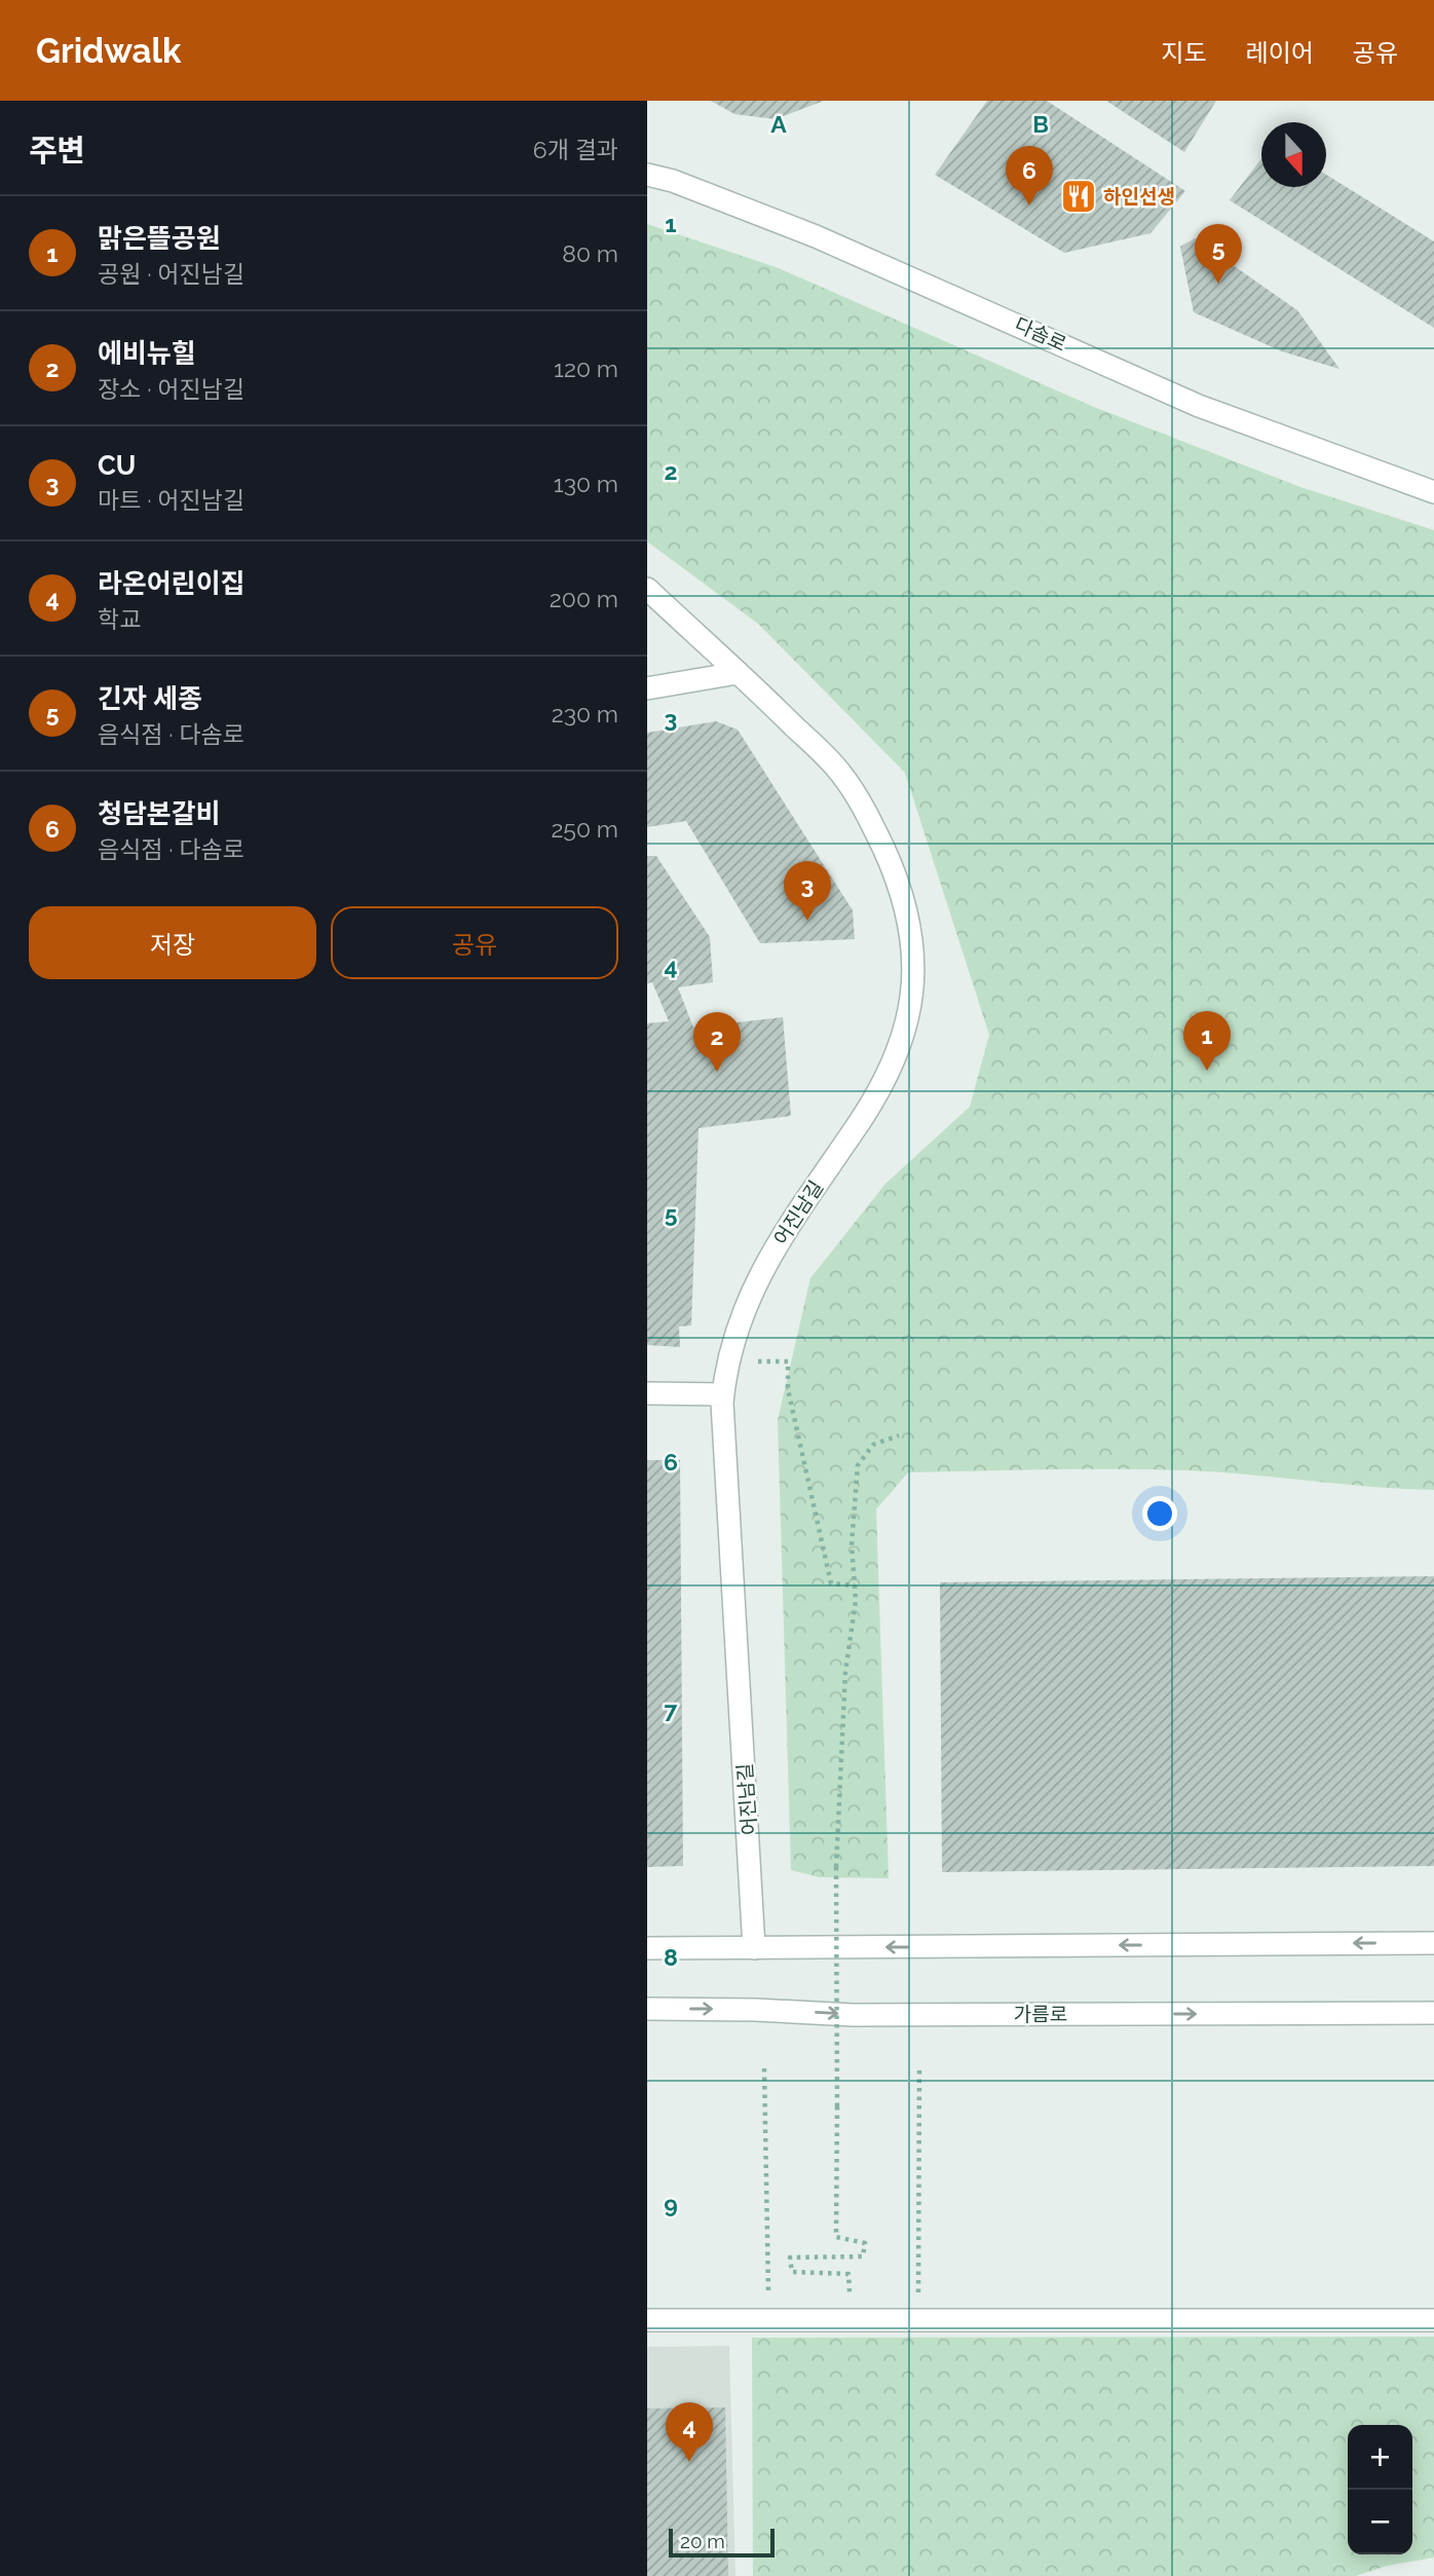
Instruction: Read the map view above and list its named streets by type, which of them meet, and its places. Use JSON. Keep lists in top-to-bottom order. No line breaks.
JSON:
{"streets":{"street":["다솜로","어진남길","가름로"]},"places":{"restaurant":["하인선생"]},"scale_bar":"20 m","north":"bottom","page":{"header":"Gridwalk","nav":["지도","레이어","공유"],"heading":["주변","6개 결과"],"pins":["6","5","3","1","2","4"],"list":[{"mark":"1","name":"맑은뜰공원","note":"공원 · 어진남길","value":"80 m"},{"mark":"2","name":"에비뉴힐","note":"장소 · 어진남길","value":"120 m"},{"mark":"3","name":"CU","note":"마트 · 어진남길","value":"130 m"},{"mark":"4","name":"라온어린이집","note":"학교","value":"200 m"},{"mark":"5","name":"긴자 세종","note":"음식점 · 다솜로","value":"230 m"},{"mark":"6","name":"청담본갈비","note":"음식점 · 다솜로","value":"250 m"}],"buttons":["저장","공유"],"map_buttons":["+","−"],"scale":"20 m"},"grid":{"columns":["A","B"],"rows":["1","2","3","4","5","6","7","8","9"]}}
